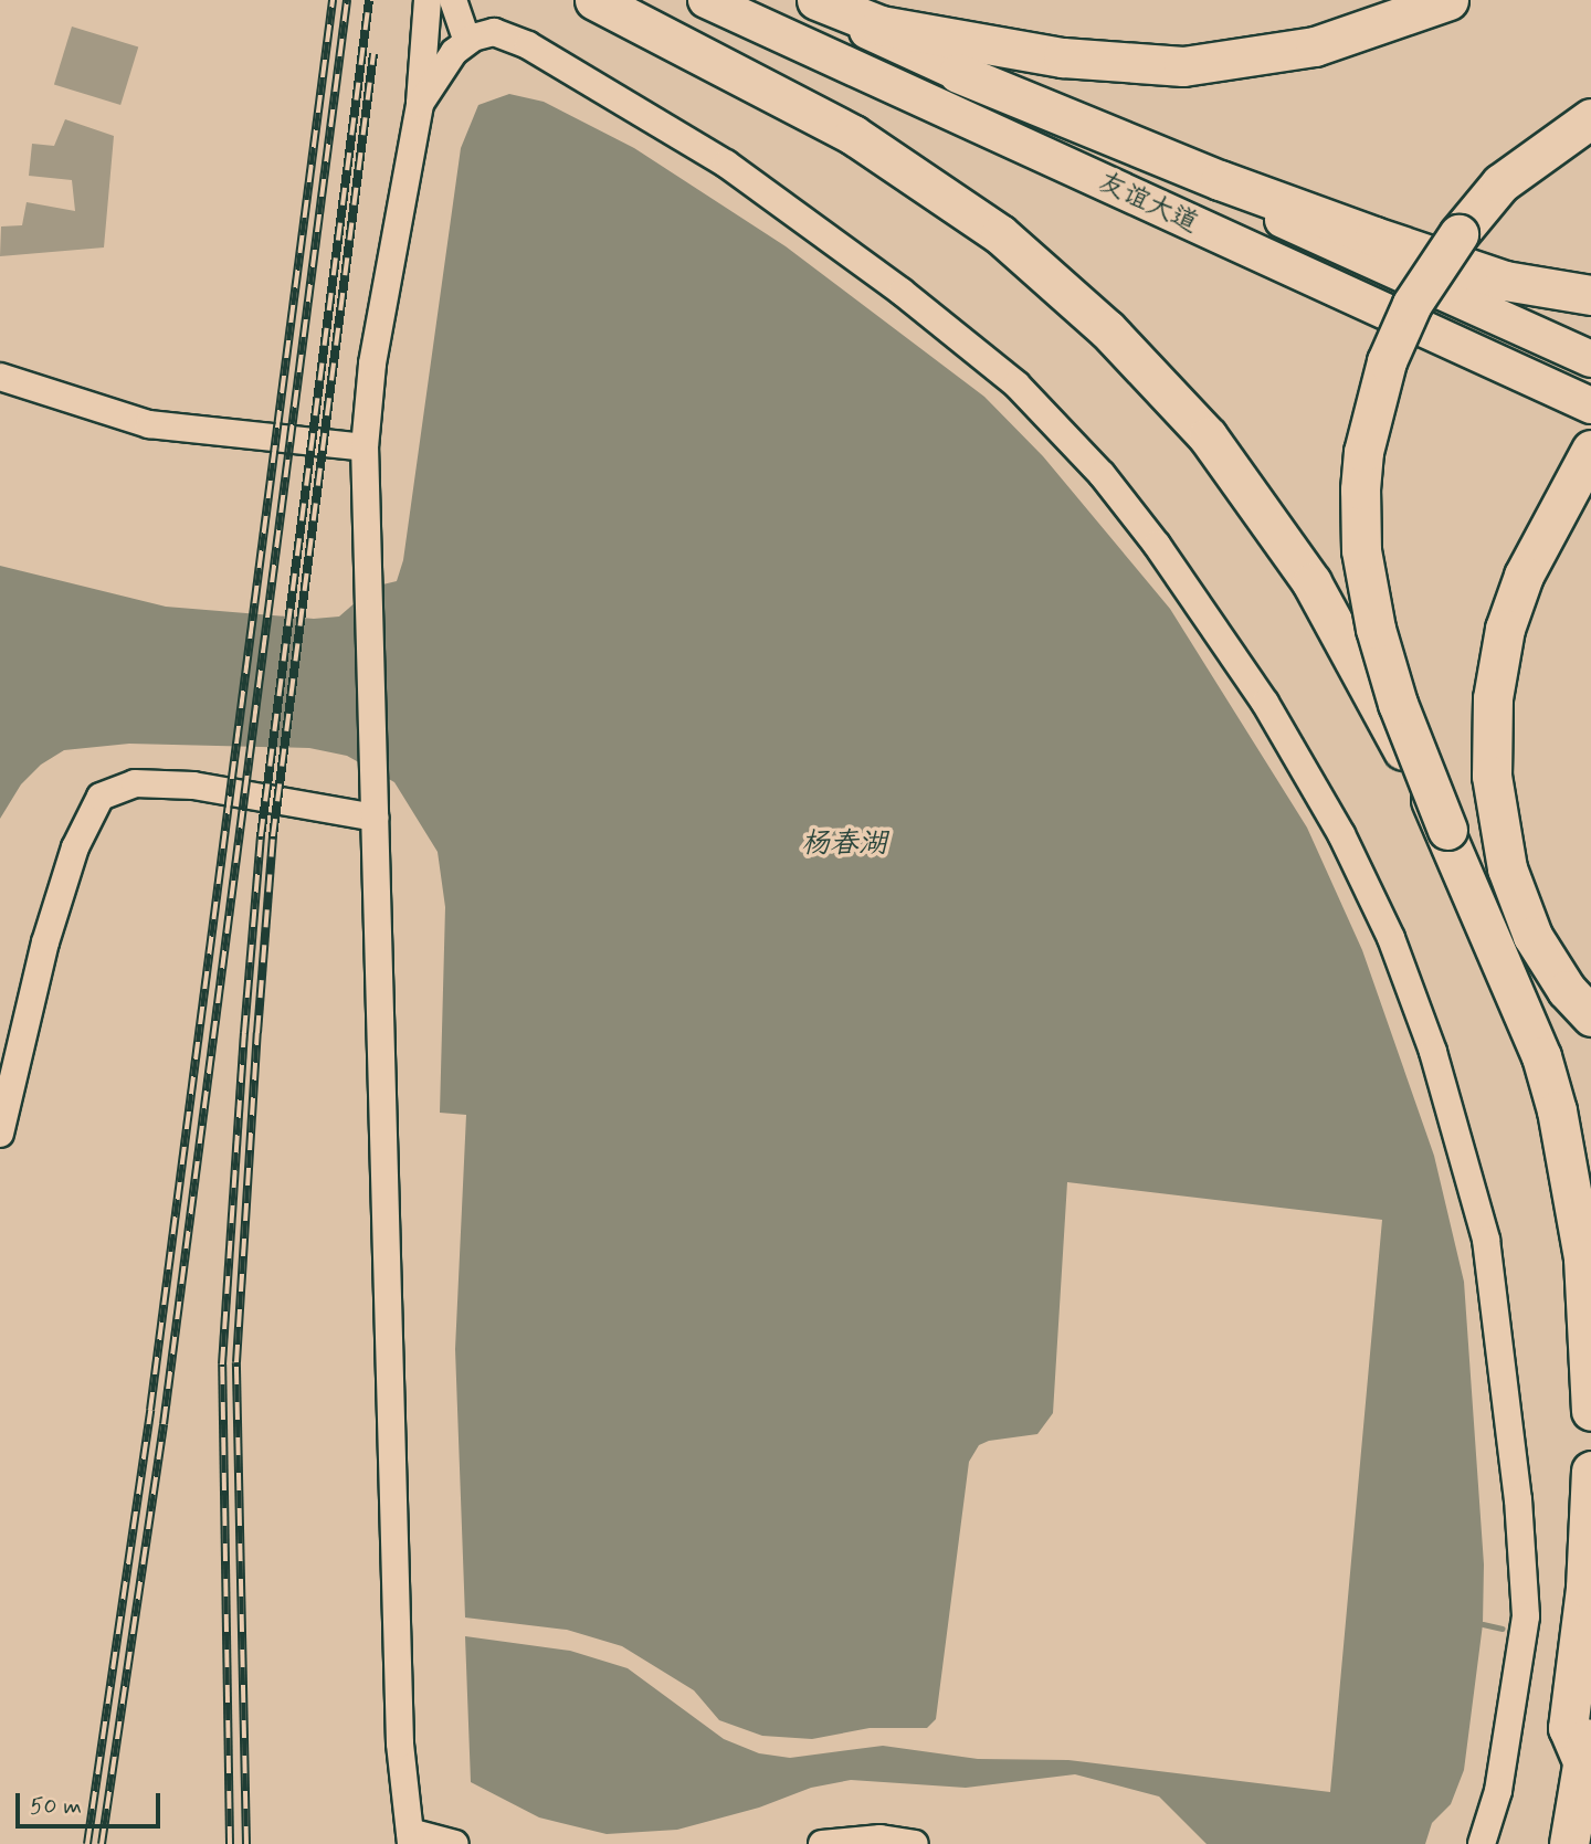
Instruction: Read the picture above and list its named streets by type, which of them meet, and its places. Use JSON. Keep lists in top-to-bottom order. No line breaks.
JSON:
{"streets":{"main road":["友谊大道"]},"water":["杨春湖"],"scale_bar":"50 m"}
